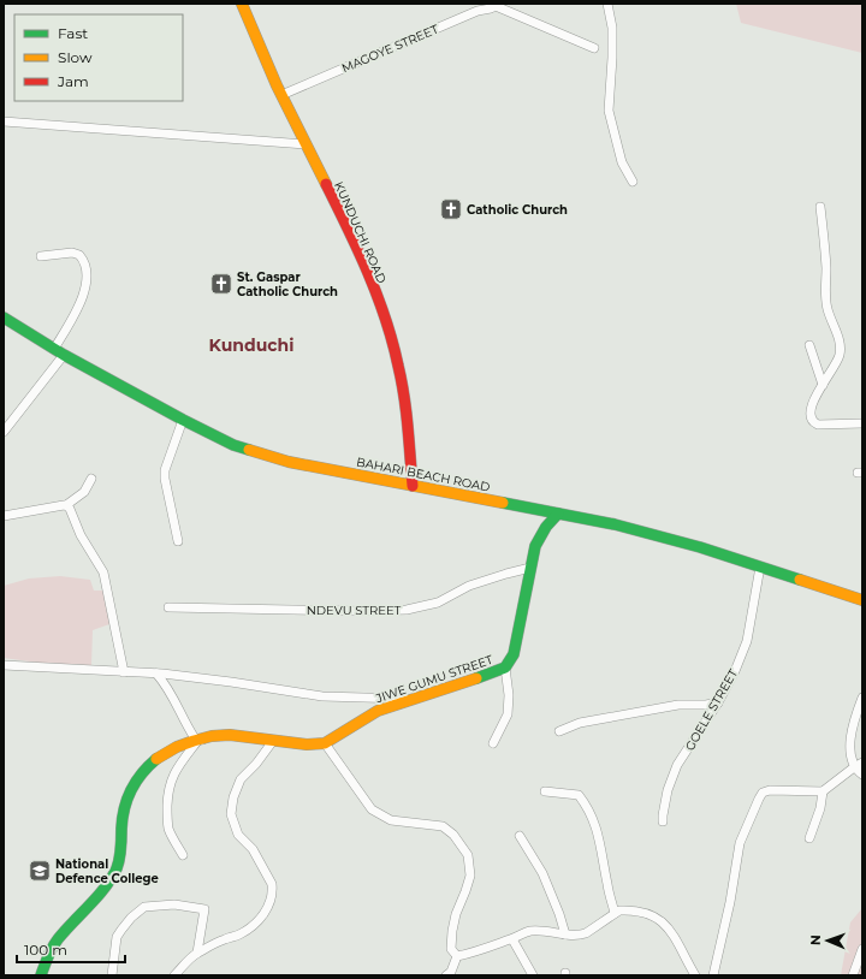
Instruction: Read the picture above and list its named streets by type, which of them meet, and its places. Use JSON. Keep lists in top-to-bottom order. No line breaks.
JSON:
{"streets":{"street":["MAGOYE STREET","KUNDUCHI ROAD","BAHARI BEACH ROAD","NDEVU STREET","JIWE GUMU STREET","GOELE STREET"]},"crossings":[["MAGOYE STREET","KUNDUCHI ROAD"],["KUNDUCHI ROAD","BAHARI BEACH ROAD"],["BAHARI BEACH ROAD","JIWE GUMU STREET"],["BAHARI BEACH ROAD","GOELE STREET"],["NDEVU STREET","JIWE GUMU STREET"]],"districts":["Kunduchi"],"places":{"church":["Catholic Church","St. Gaspar Catholic Church"],"school or university":["National Defence College"]},"legend":["Fast","Slow","Jam"],"scale_bar":"100 m","north":"left"}
